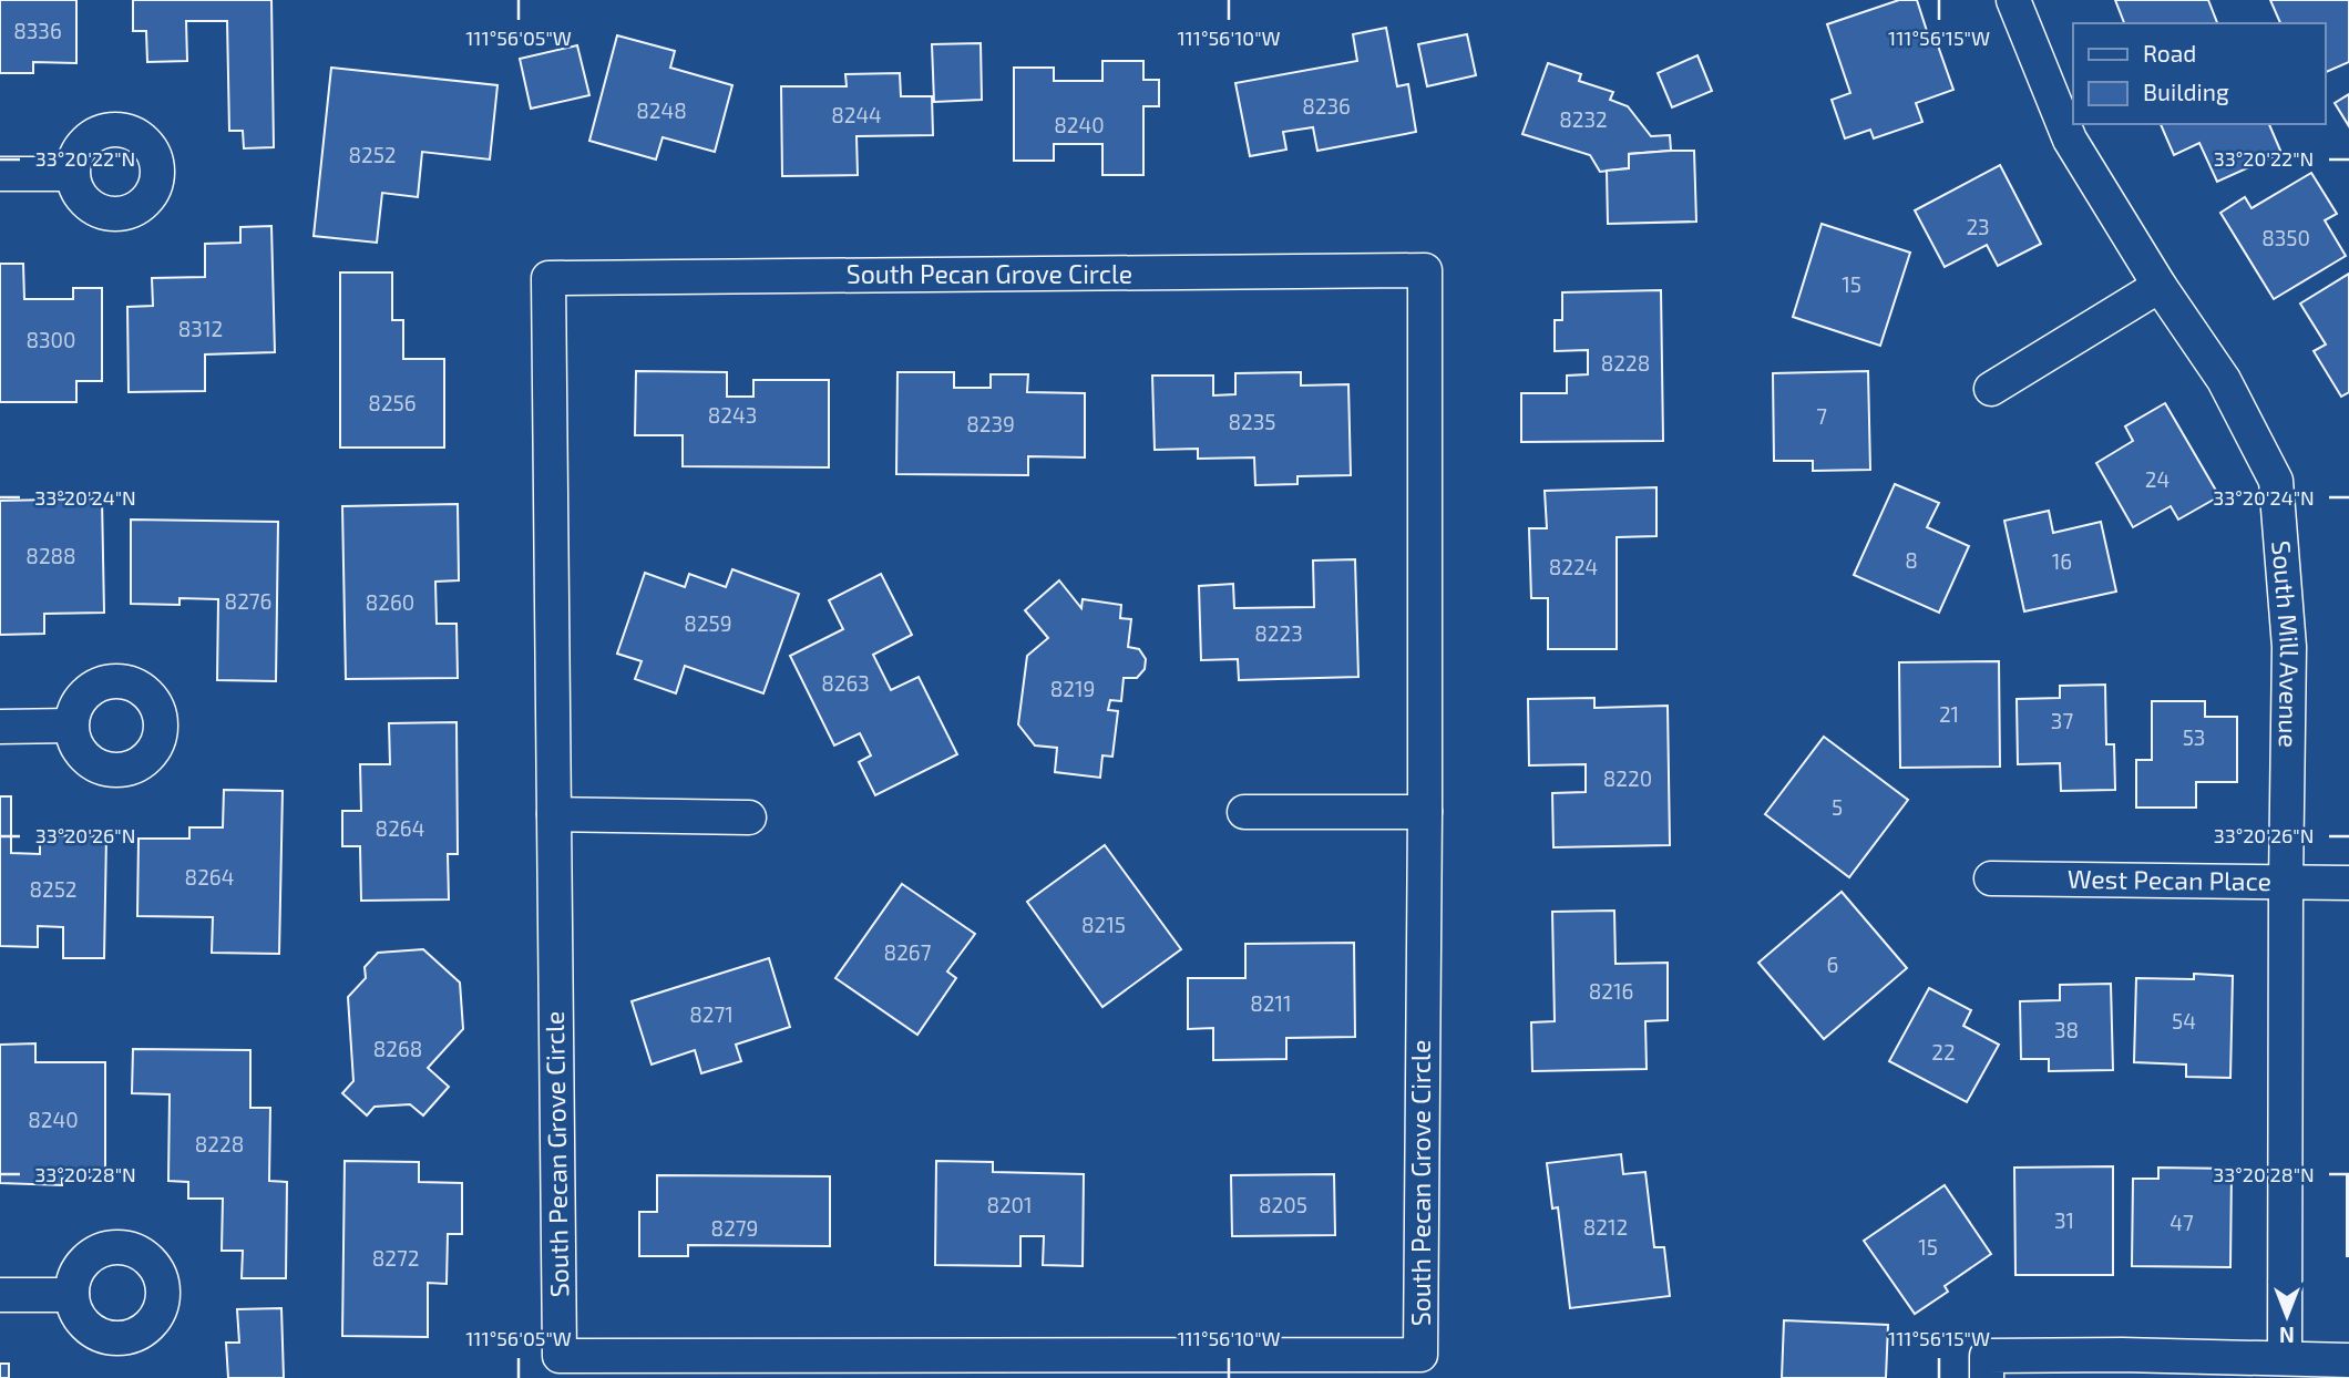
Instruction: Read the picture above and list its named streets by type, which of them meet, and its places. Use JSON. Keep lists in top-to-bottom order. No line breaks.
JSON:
{"streets":{"street":["South Pecan Grove Circle","South Mill Avenue","West Pecan Place"]},"crossings":[["South Mill Avenue","West Pecan Place"]],"house_numbers":["8336","8236","8248","8244","8232","8240","8252","23","8350","15","8312","8300","8228","8256","8243","7","8235","8239","24","8288","8","16","8224","8276","8260","8259","8223","8263","8219","21","37","53","8220","5","8264","8264","8252","8215","8267","6","8216","8211","8271","54","38","8268","22","8240","8228","8201","8205","31","47","8212","8279","15","8272"],"legend":["Road","Building"],"north":"bottom","coordinates":["111°56'05\"W","111°56'10\"W","111°56'15\"W","33°20'22\"N","33°20'24\"N","33°20'26\"N","33°20'28\"N"]}
